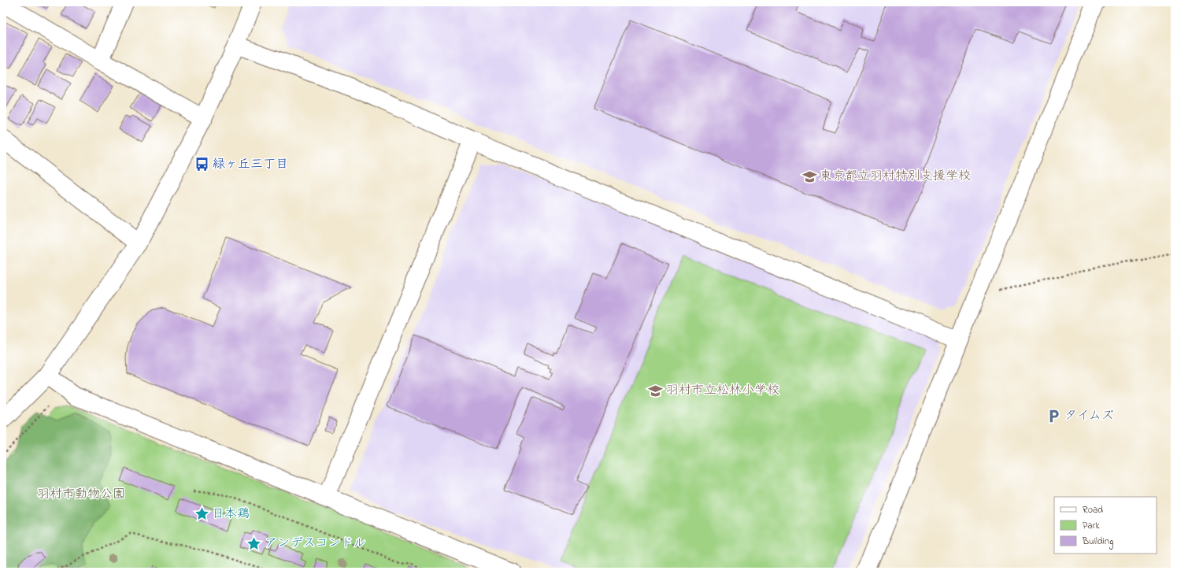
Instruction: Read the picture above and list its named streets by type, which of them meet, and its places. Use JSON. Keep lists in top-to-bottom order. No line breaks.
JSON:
{"parks":["羽村市動物公園"],"places":{"bus stop":["緑ヶ丘三丁目"],"school or university":["東京都立羽村特別支援学校","羽村市立松林小学校"],"parking":["タイムズ"],"place":["日本鶏","アンデスコンドル"]},"legend":["Road","Park","Building"]}
